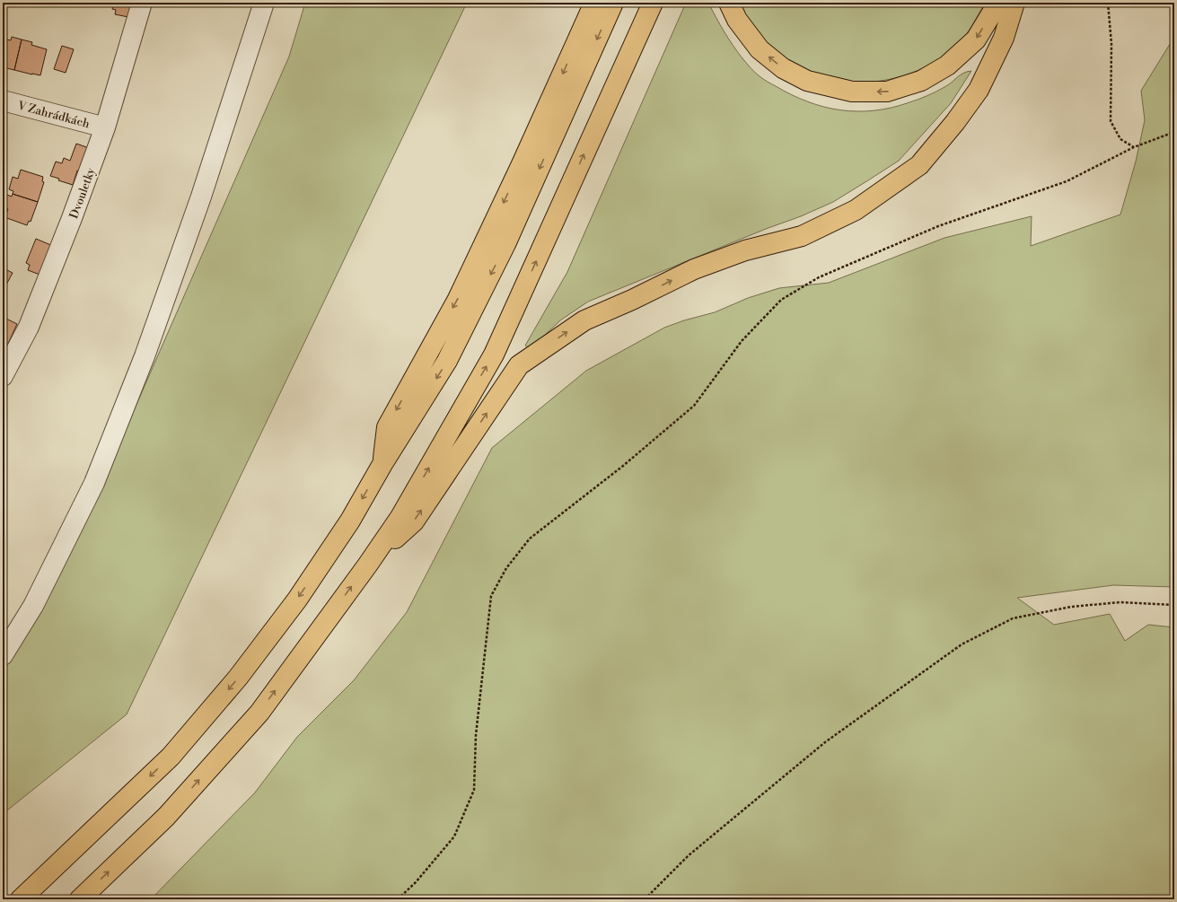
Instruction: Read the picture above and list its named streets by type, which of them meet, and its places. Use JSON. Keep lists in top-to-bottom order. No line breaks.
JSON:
{"streets":{"street":["V Zahrádkách","Dvouletky"]},"crossings":[["V Zahrádkách","Dvouletky"]]}
